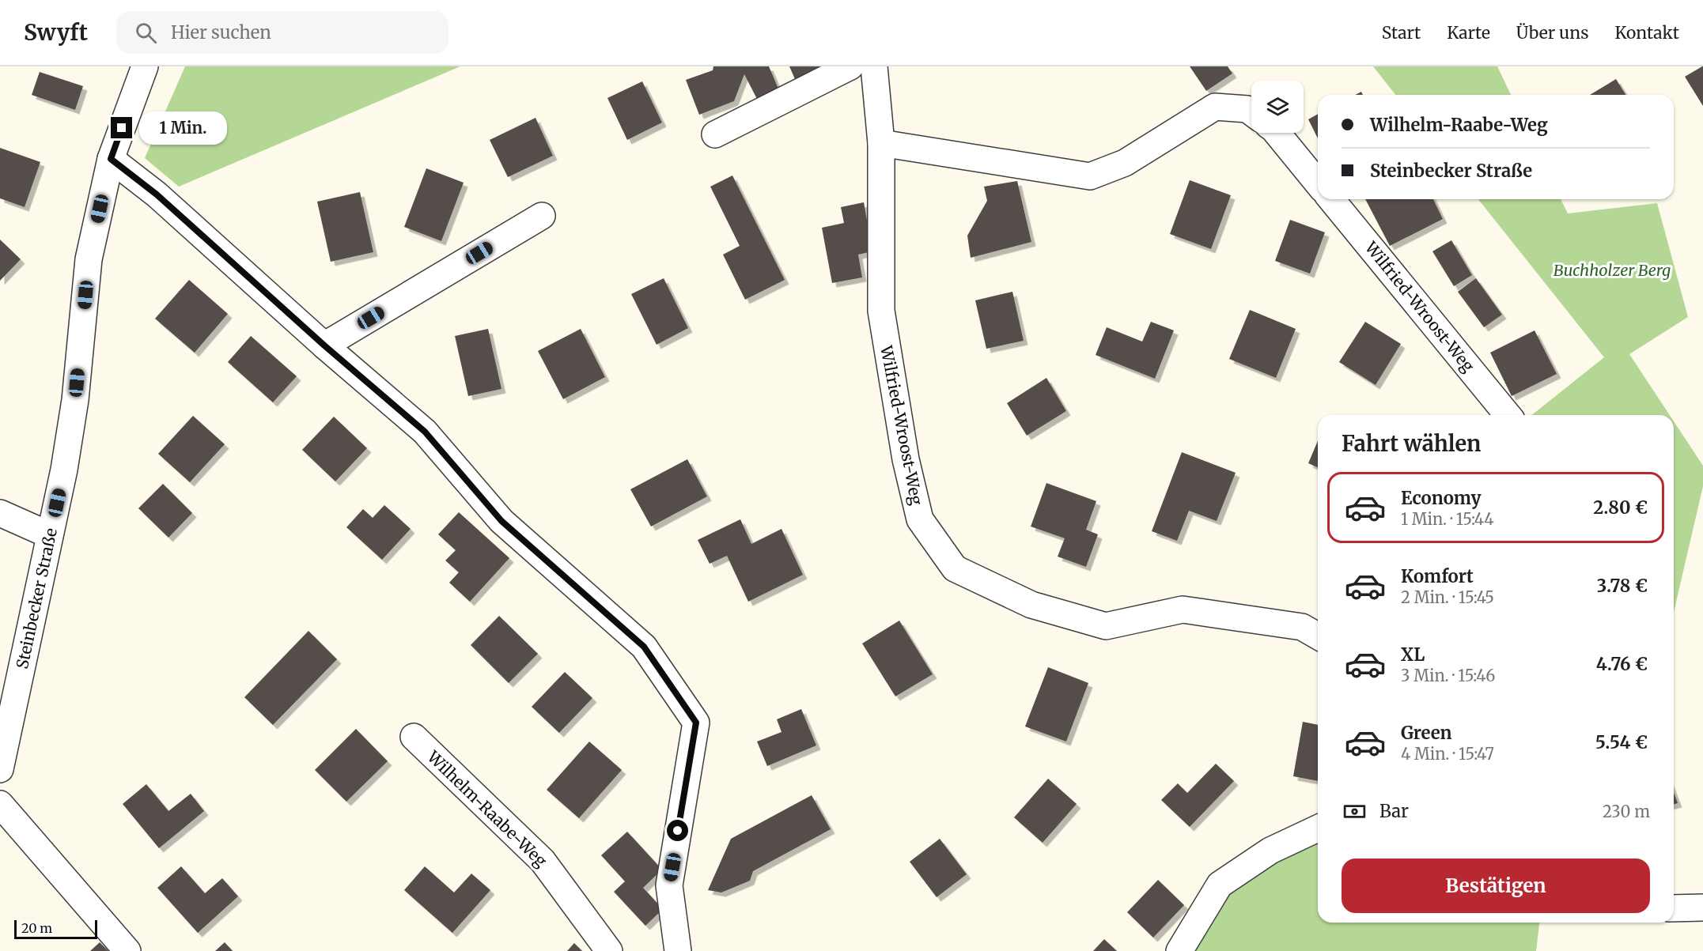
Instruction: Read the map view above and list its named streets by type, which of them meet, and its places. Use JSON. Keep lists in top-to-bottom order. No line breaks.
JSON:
{"streets":{"street":["Wilfried-Wroost-Weg","Steinbecker Straße","Wilhelm-Raabe-Weg"]},"parks":["Buchholzer Berg"],"scale_bar":"20 m","page":{"header":"Swyft","search":"Hier suchen","nav":["Start","Karte","Über uns","Kontakt"],"banner":["Wilhelm-Raabe-Weg","Steinbecker Straße"],"bubble":"1 Min.","heading":"Fahrt wählen","list":[{"name":"Economy","note":"1 Min. · 15:44","value":"2.80 €"},{"name":"Komfort","note":"2 Min. · 15:45","value":"3.78 €"},{"name":"XL","note":"3 Min. · 15:46","value":"4.76 €"},{"name":"Green","note":"4 Min. · 15:47","value":"5.54 €"}],"pay":["Bar","230 m"],"buttons":"Bestätigen","scale":"20 m"}}
